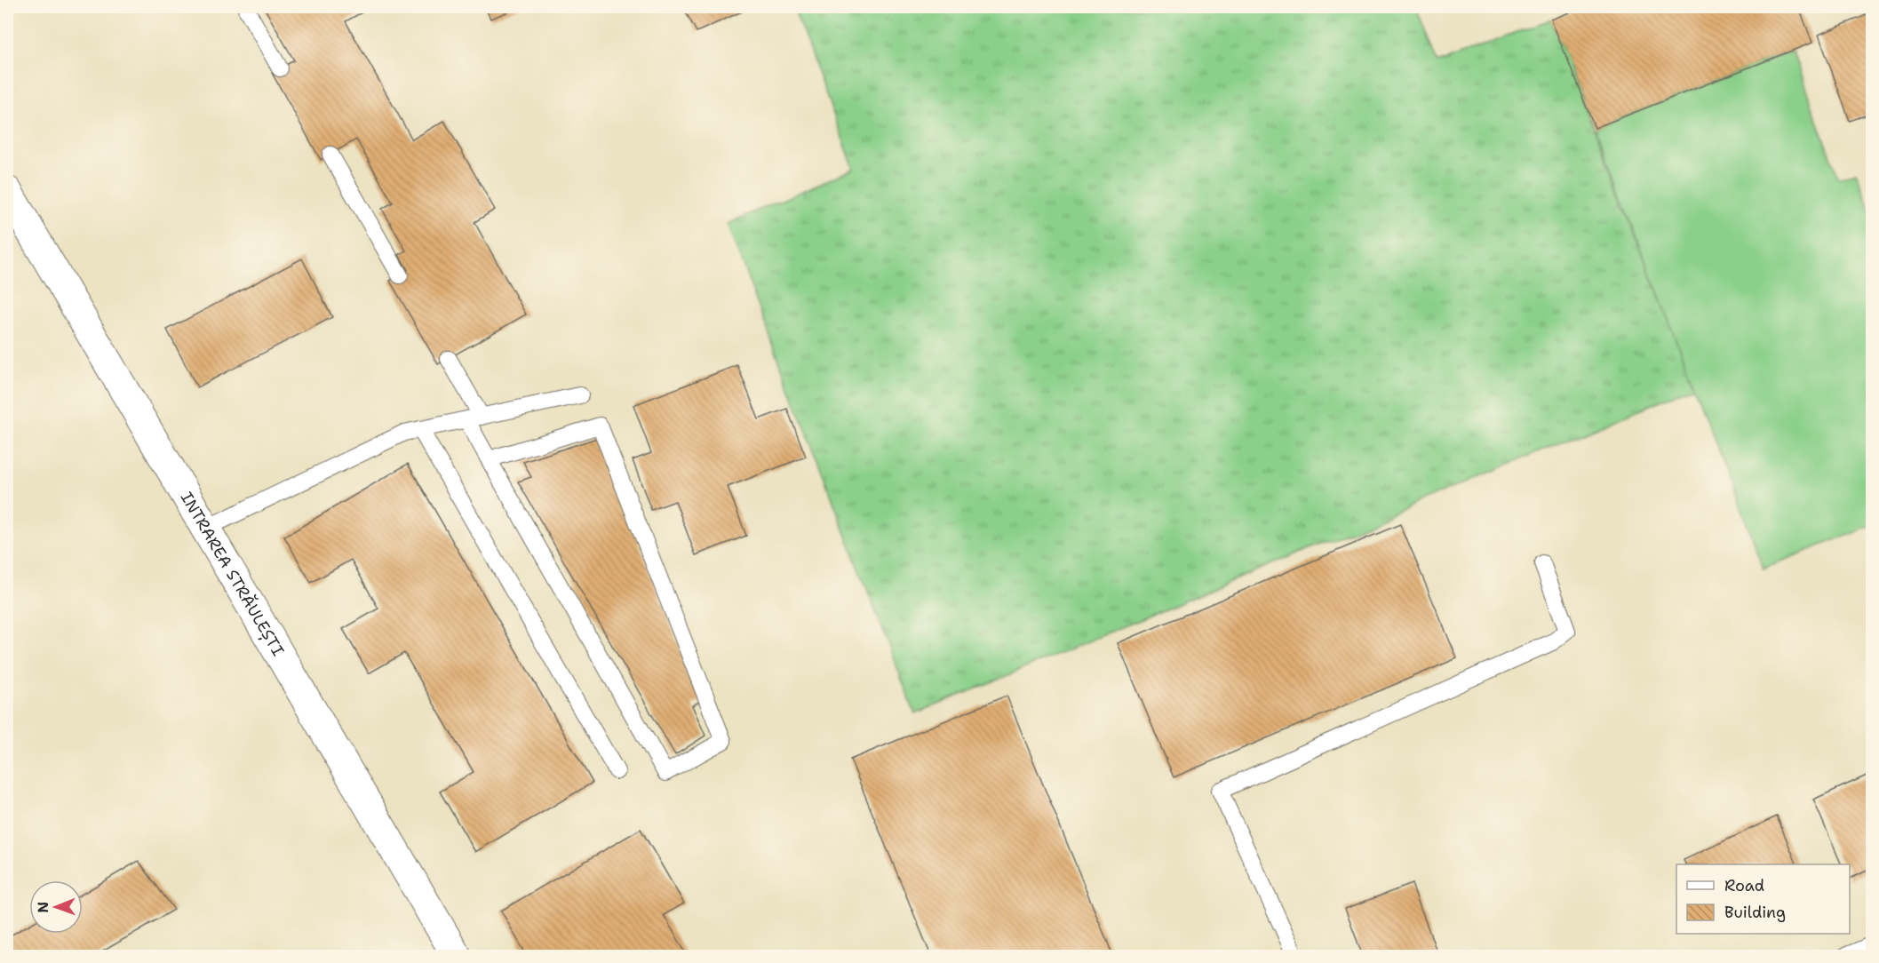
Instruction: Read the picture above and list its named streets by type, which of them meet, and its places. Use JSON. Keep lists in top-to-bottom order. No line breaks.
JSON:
{"streets":{"street":["INTRAREA STRĂULEȘTI"]},"legend":["Road","Building"],"north":"left"}
